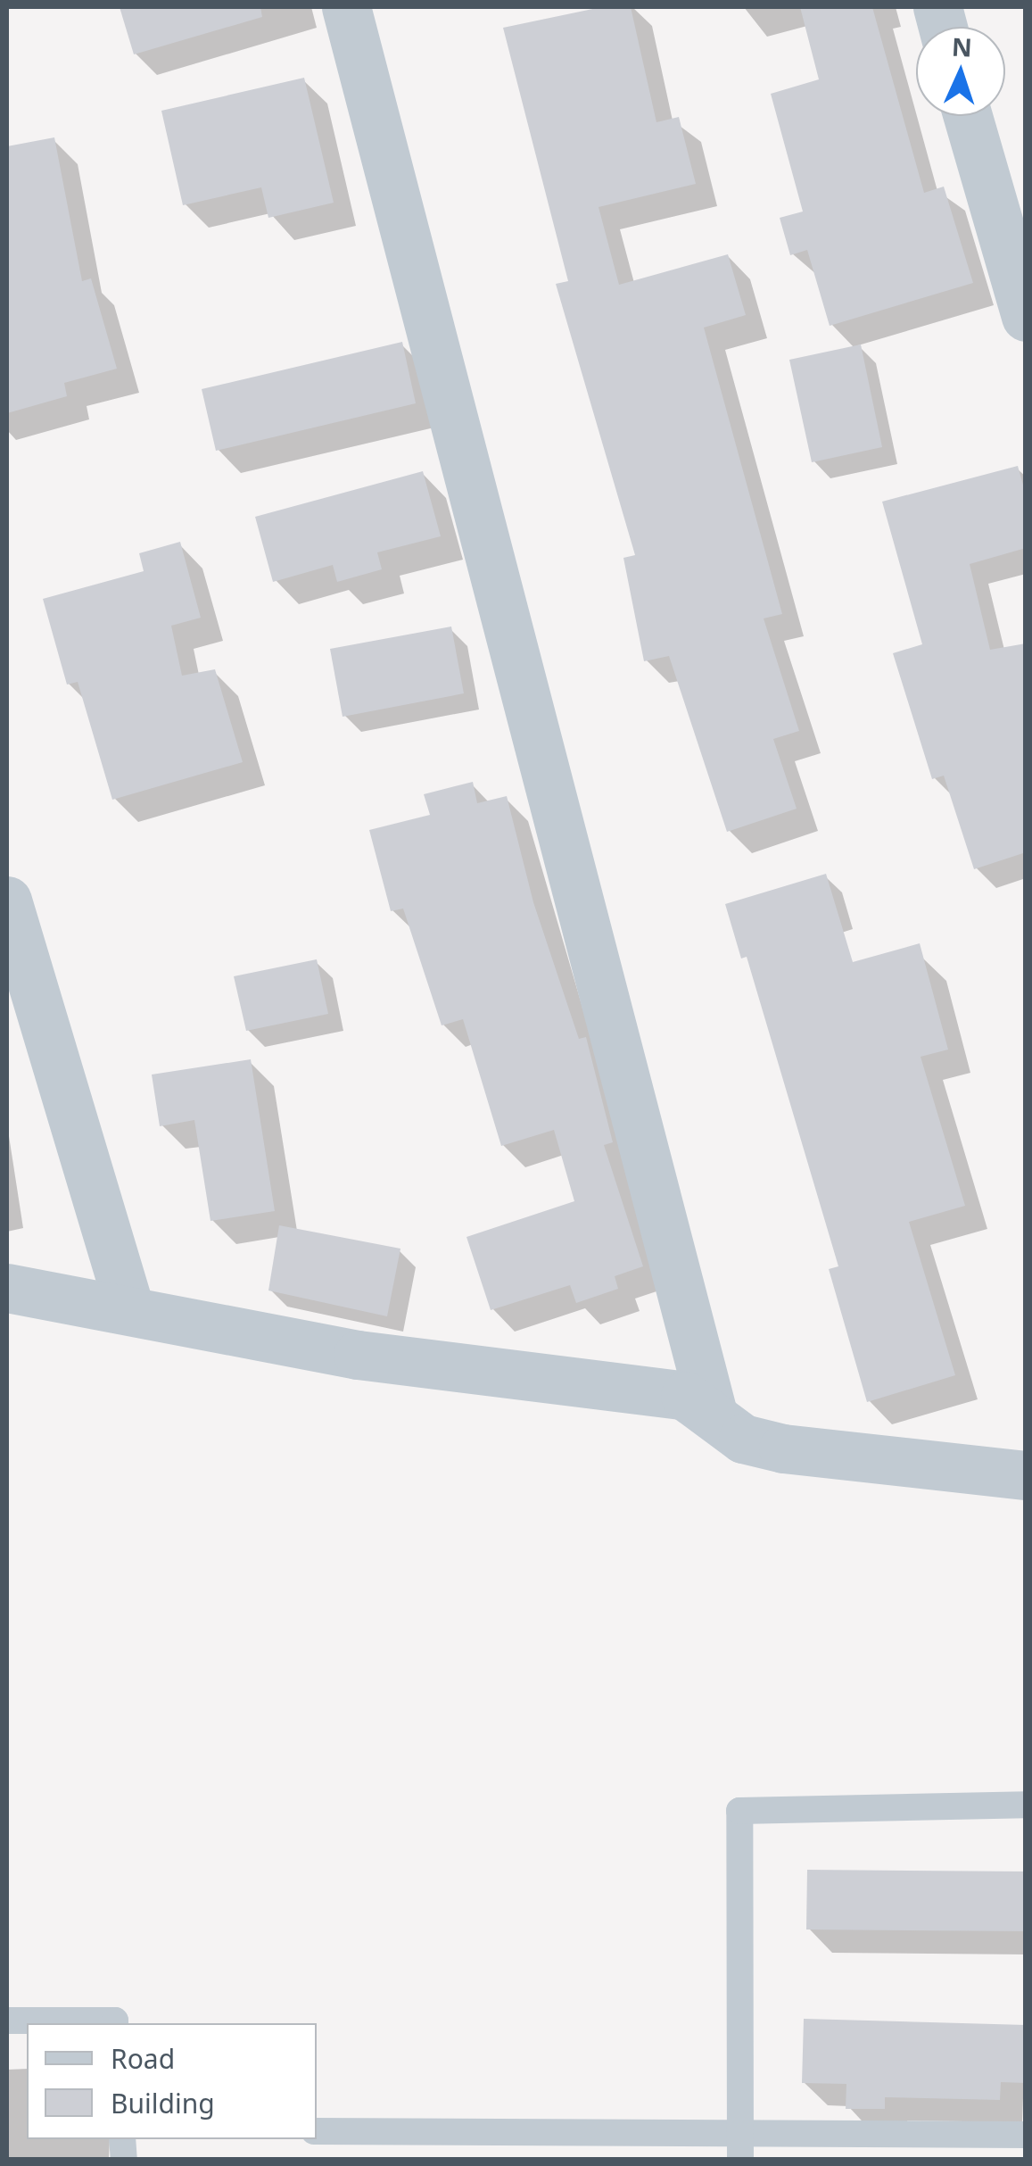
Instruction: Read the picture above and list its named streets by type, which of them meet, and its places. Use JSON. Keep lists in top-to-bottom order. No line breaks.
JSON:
{"legend":["Road","Building"],"north":"top"}
